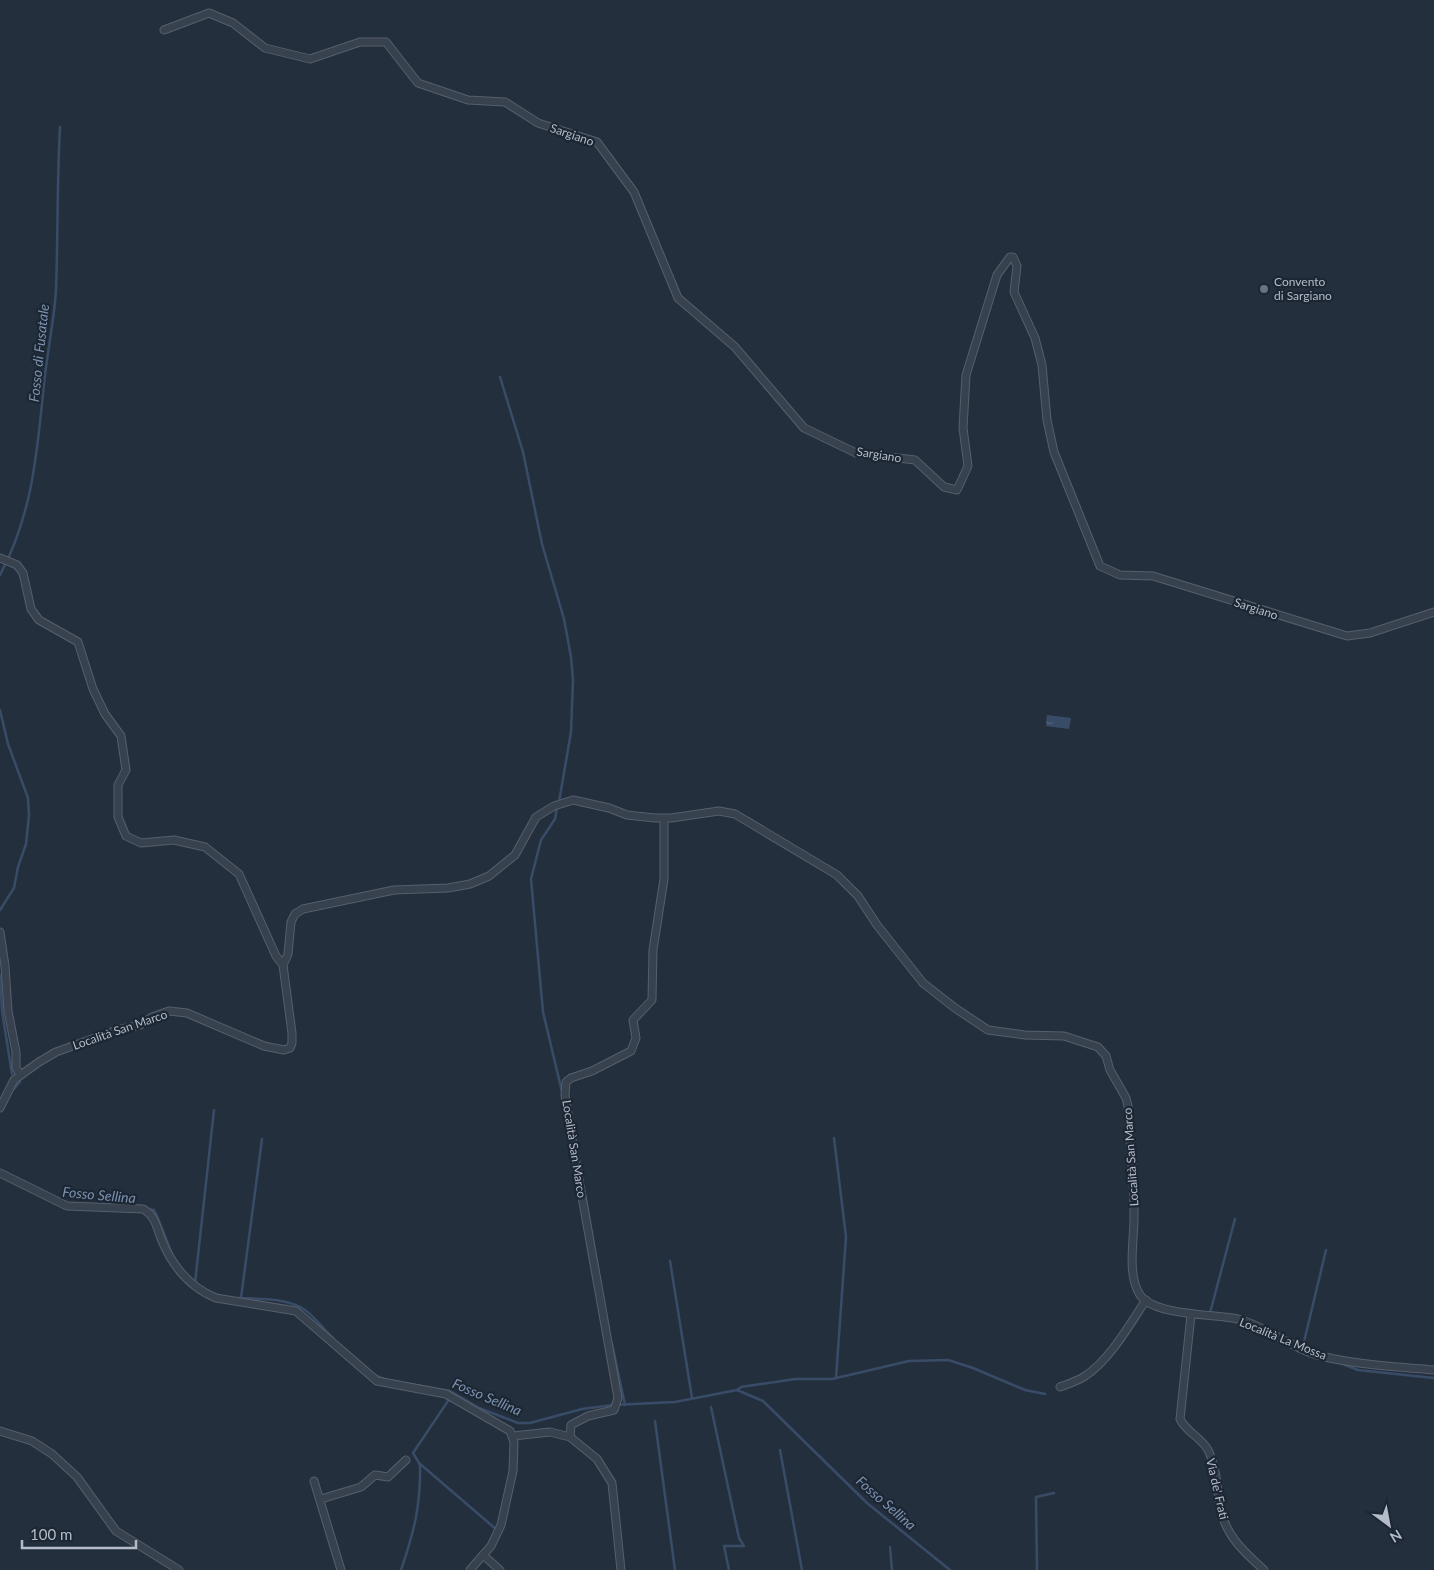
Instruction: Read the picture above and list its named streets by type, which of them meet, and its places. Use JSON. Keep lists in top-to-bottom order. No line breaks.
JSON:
{"streets":{"street":["Sargiano","Località San Marco","Località La Mossa","Via de' Frati"]},"crossings":[["Località San Marco","Località La Mossa"],["Località La Mossa","Via de' Frati"]],"water":["Fosso di Fusatale","Fosso Sellina"],"places":["Convento di Sargiano"],"scale_bar":"100 m","north":"bottom right"}
